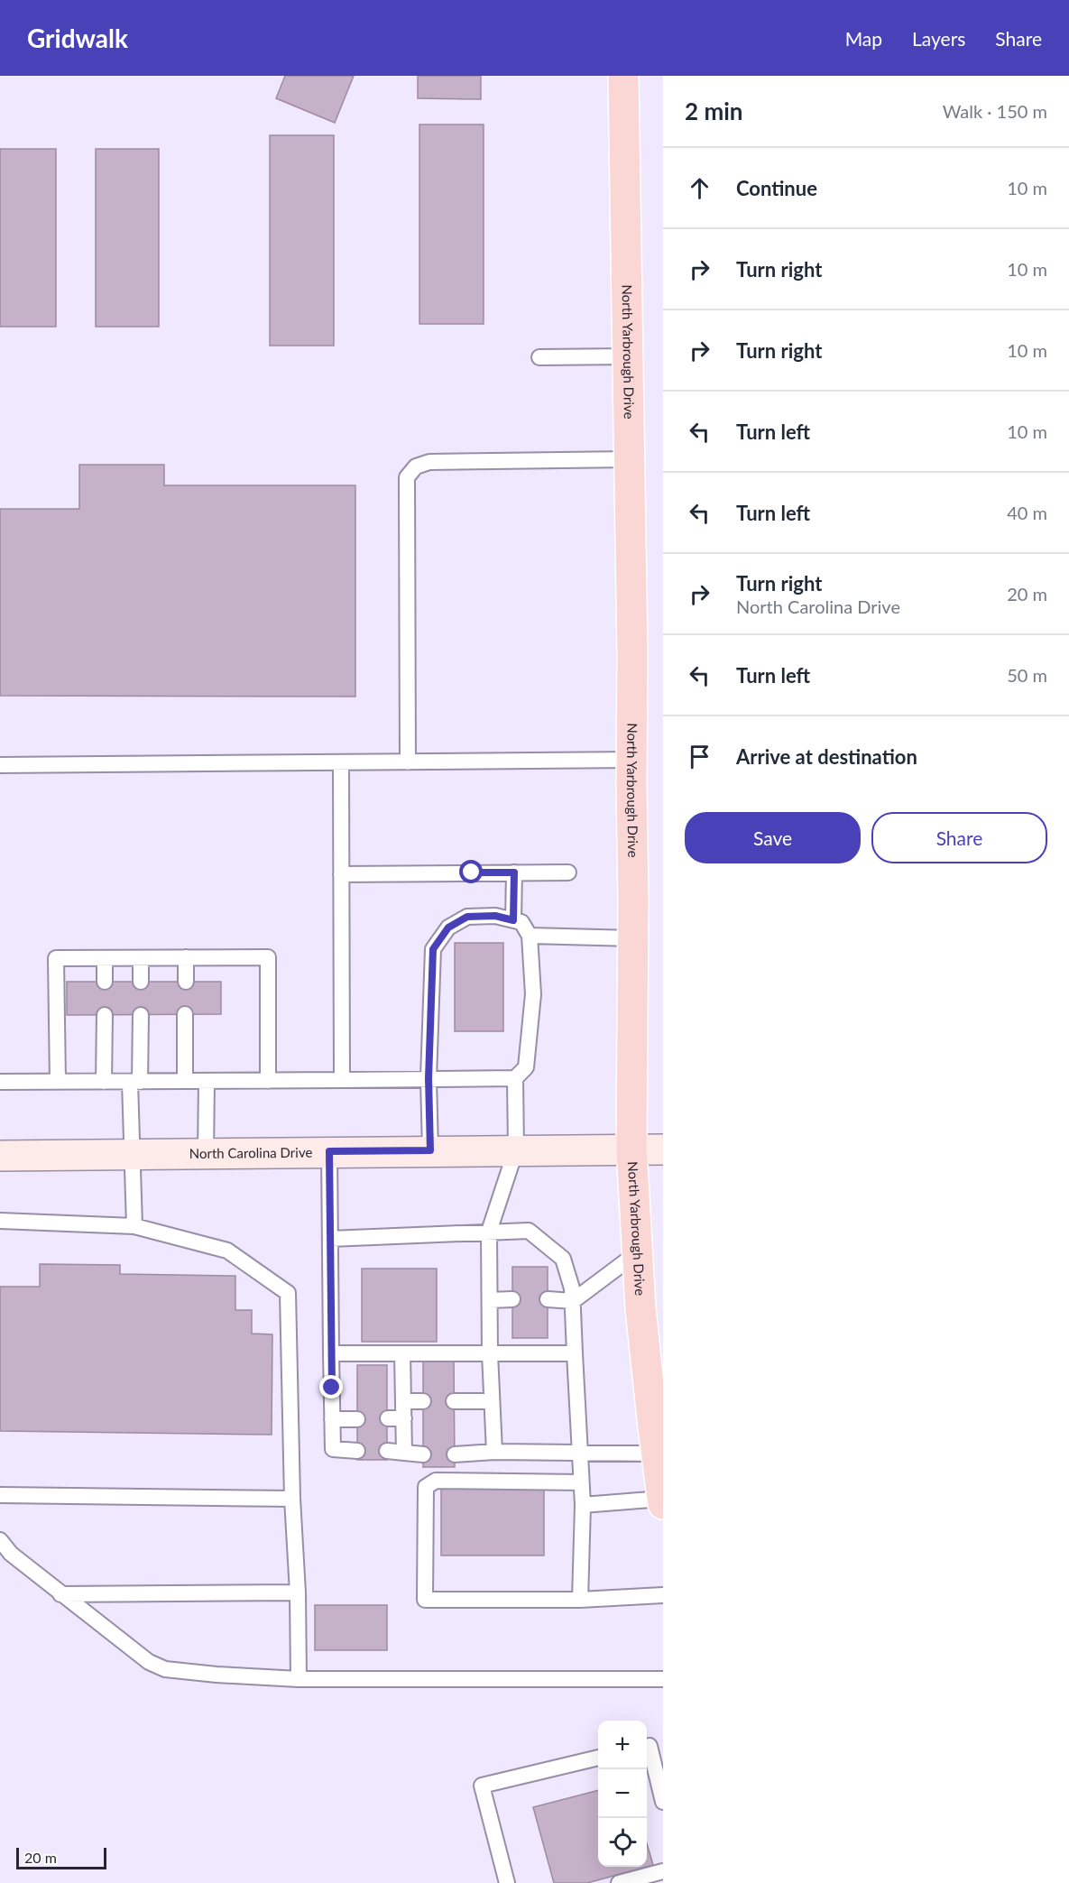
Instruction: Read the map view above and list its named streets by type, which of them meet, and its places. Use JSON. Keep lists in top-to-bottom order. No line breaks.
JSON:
{"streets":{"main road":["North Yarbrough Drive","North Carolina Drive"]},"crossings":[["North Yarbrough Drive","North Carolina Drive"]],"scale_bar":"20 m","page":{"header":"Gridwalk","nav":["Map","Layers","Share"],"heading":["2 min","Walk · 150 m"],"list":[["Continue","10 m"],["Turn right","10 m"],["Turn right","10 m"],["Turn left","10 m"],["Turn left","40 m"],["Turn right","North Carolina Drive","20 m"],["Turn left","50 m"],"Arrive at destination"],"buttons":["Save","Share"],"map_buttons":["+","−"],"scale":"20 m"}}
